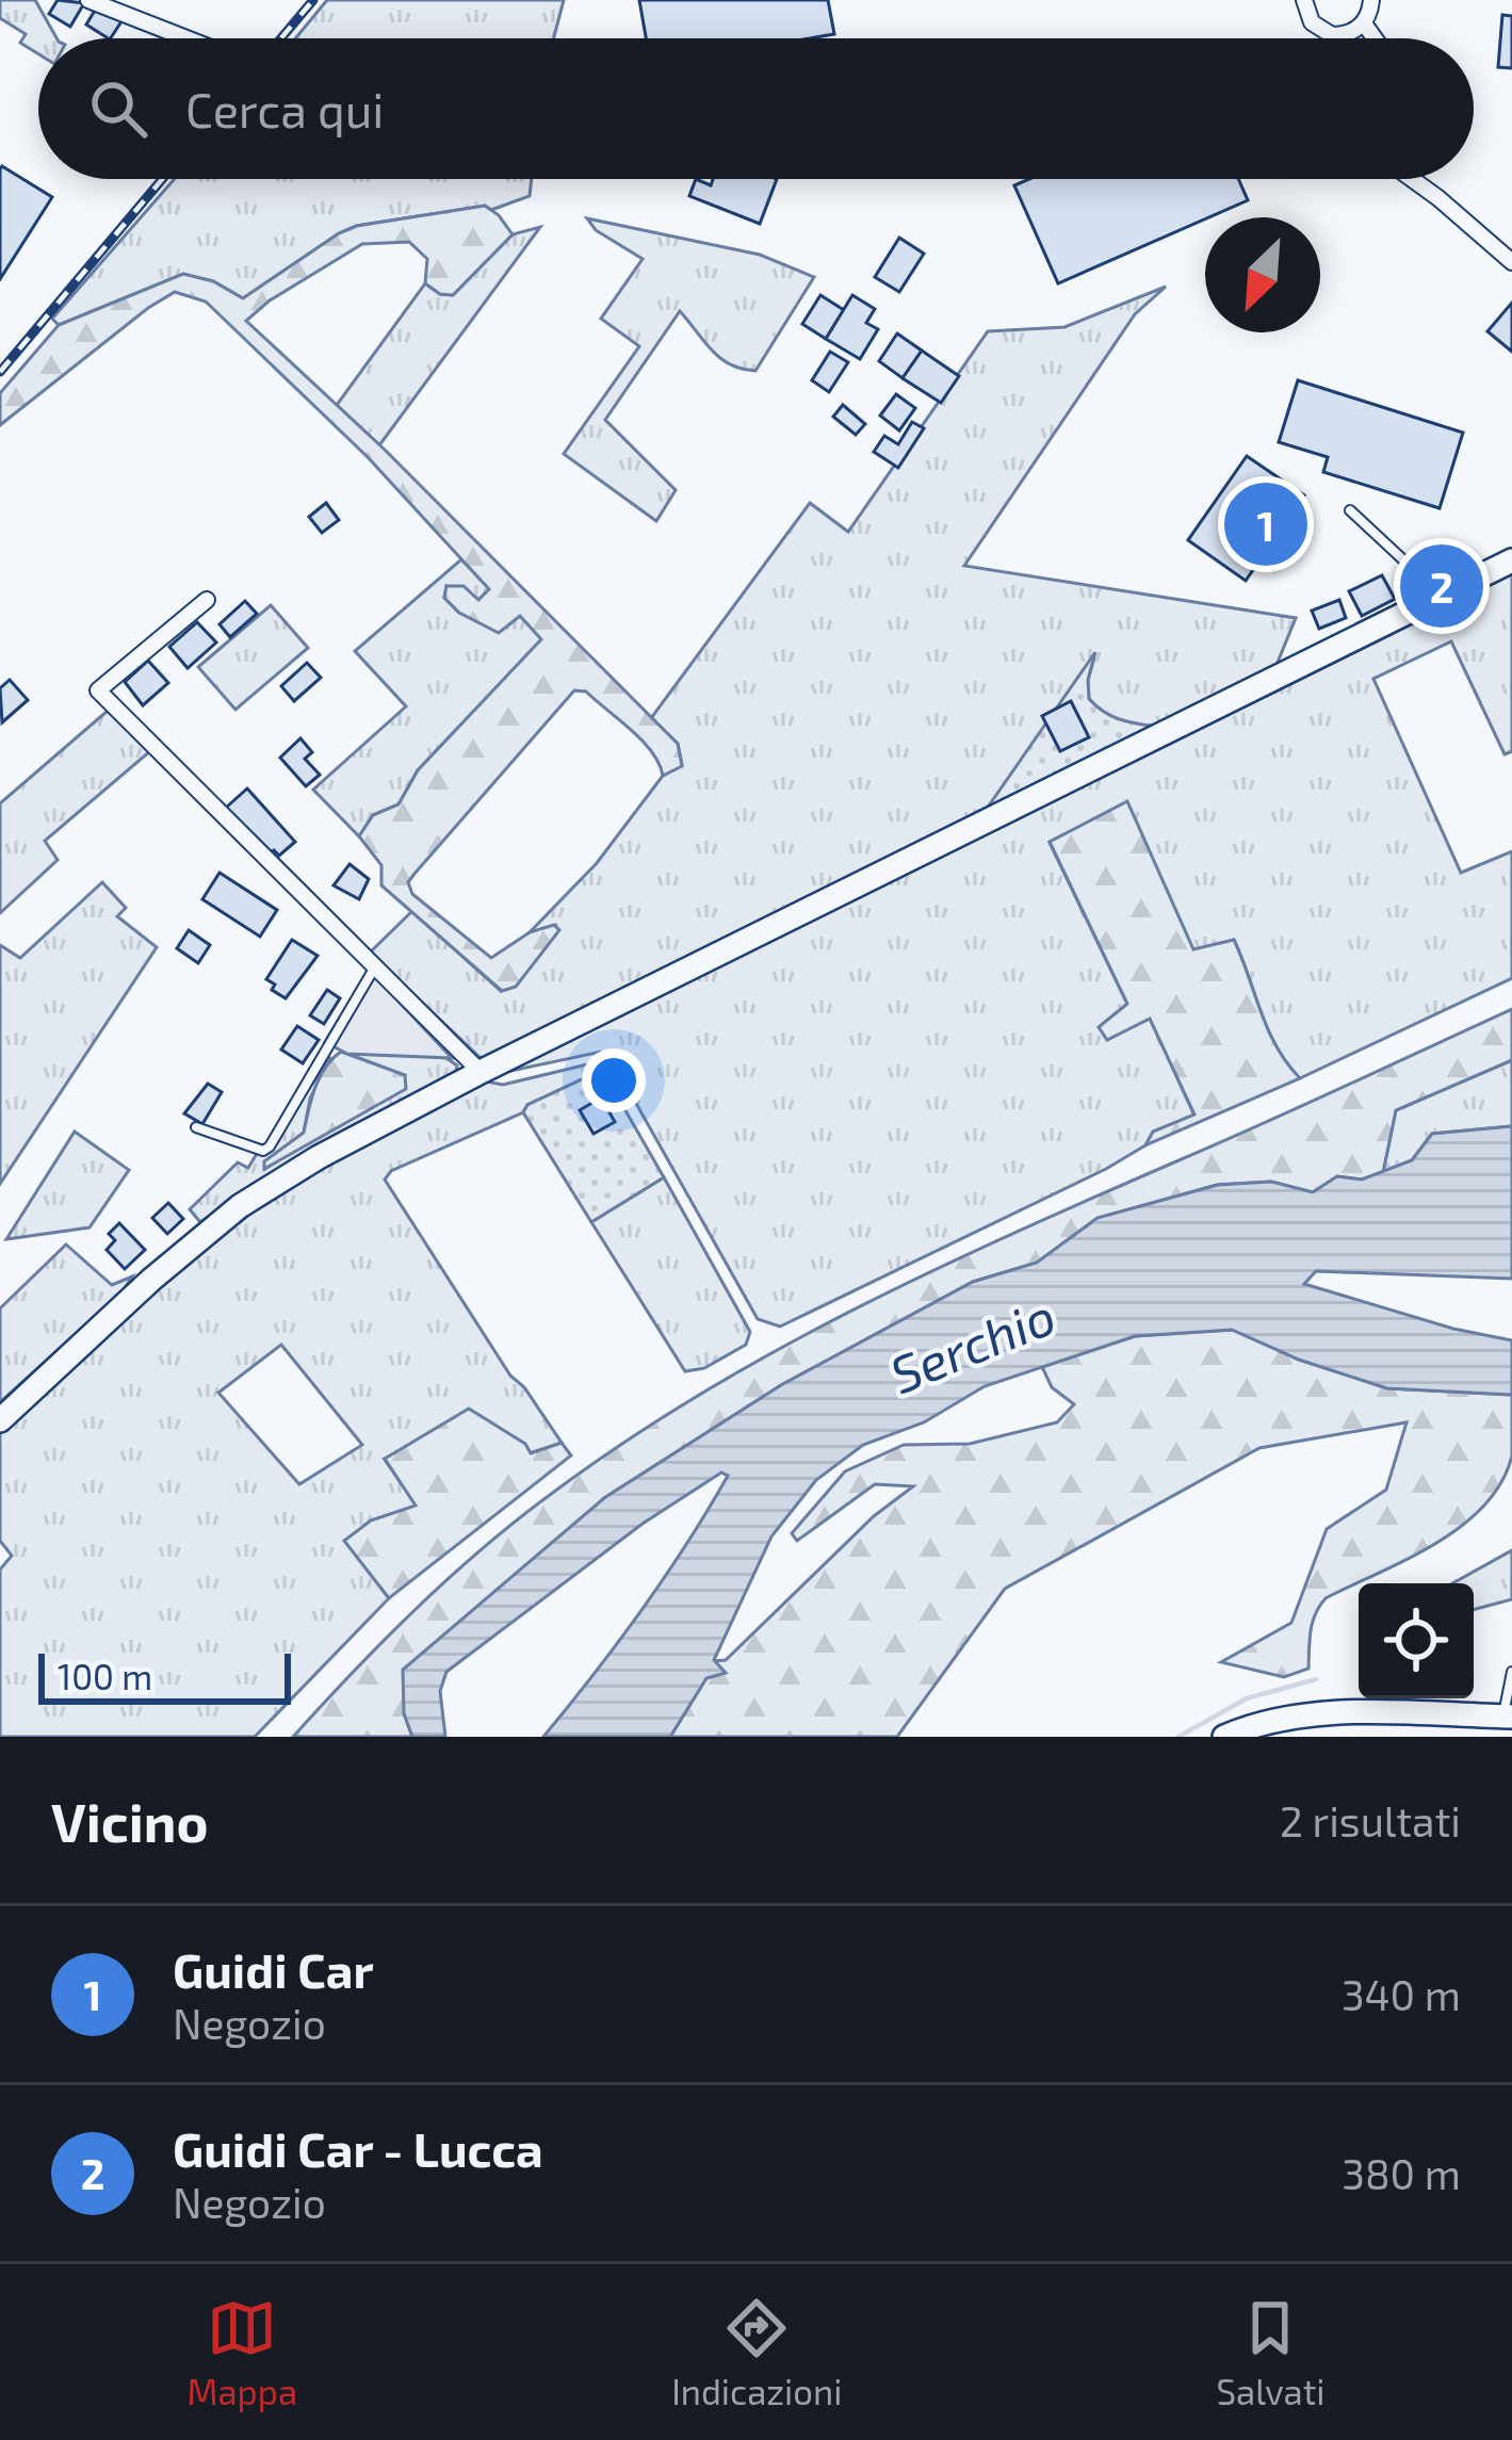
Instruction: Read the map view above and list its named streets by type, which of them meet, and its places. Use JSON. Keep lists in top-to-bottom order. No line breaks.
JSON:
{"water":["Serchio"],"scale_bar":"100 m","north":"bottom left","page":{"search":"Cerca qui","pins":["1","2"],"scale":"100 m","heading":["Vicino","2 risultati"],"list":[{"mark":"1","name":"Guidi Car","note":"Negozio","value":"340 m"},{"mark":"2","name":"Guidi Car - Lucca","note":"Negozio","value":"380 m"}],"nav":["Mappa","Indicazioni","Salvati"]}}
